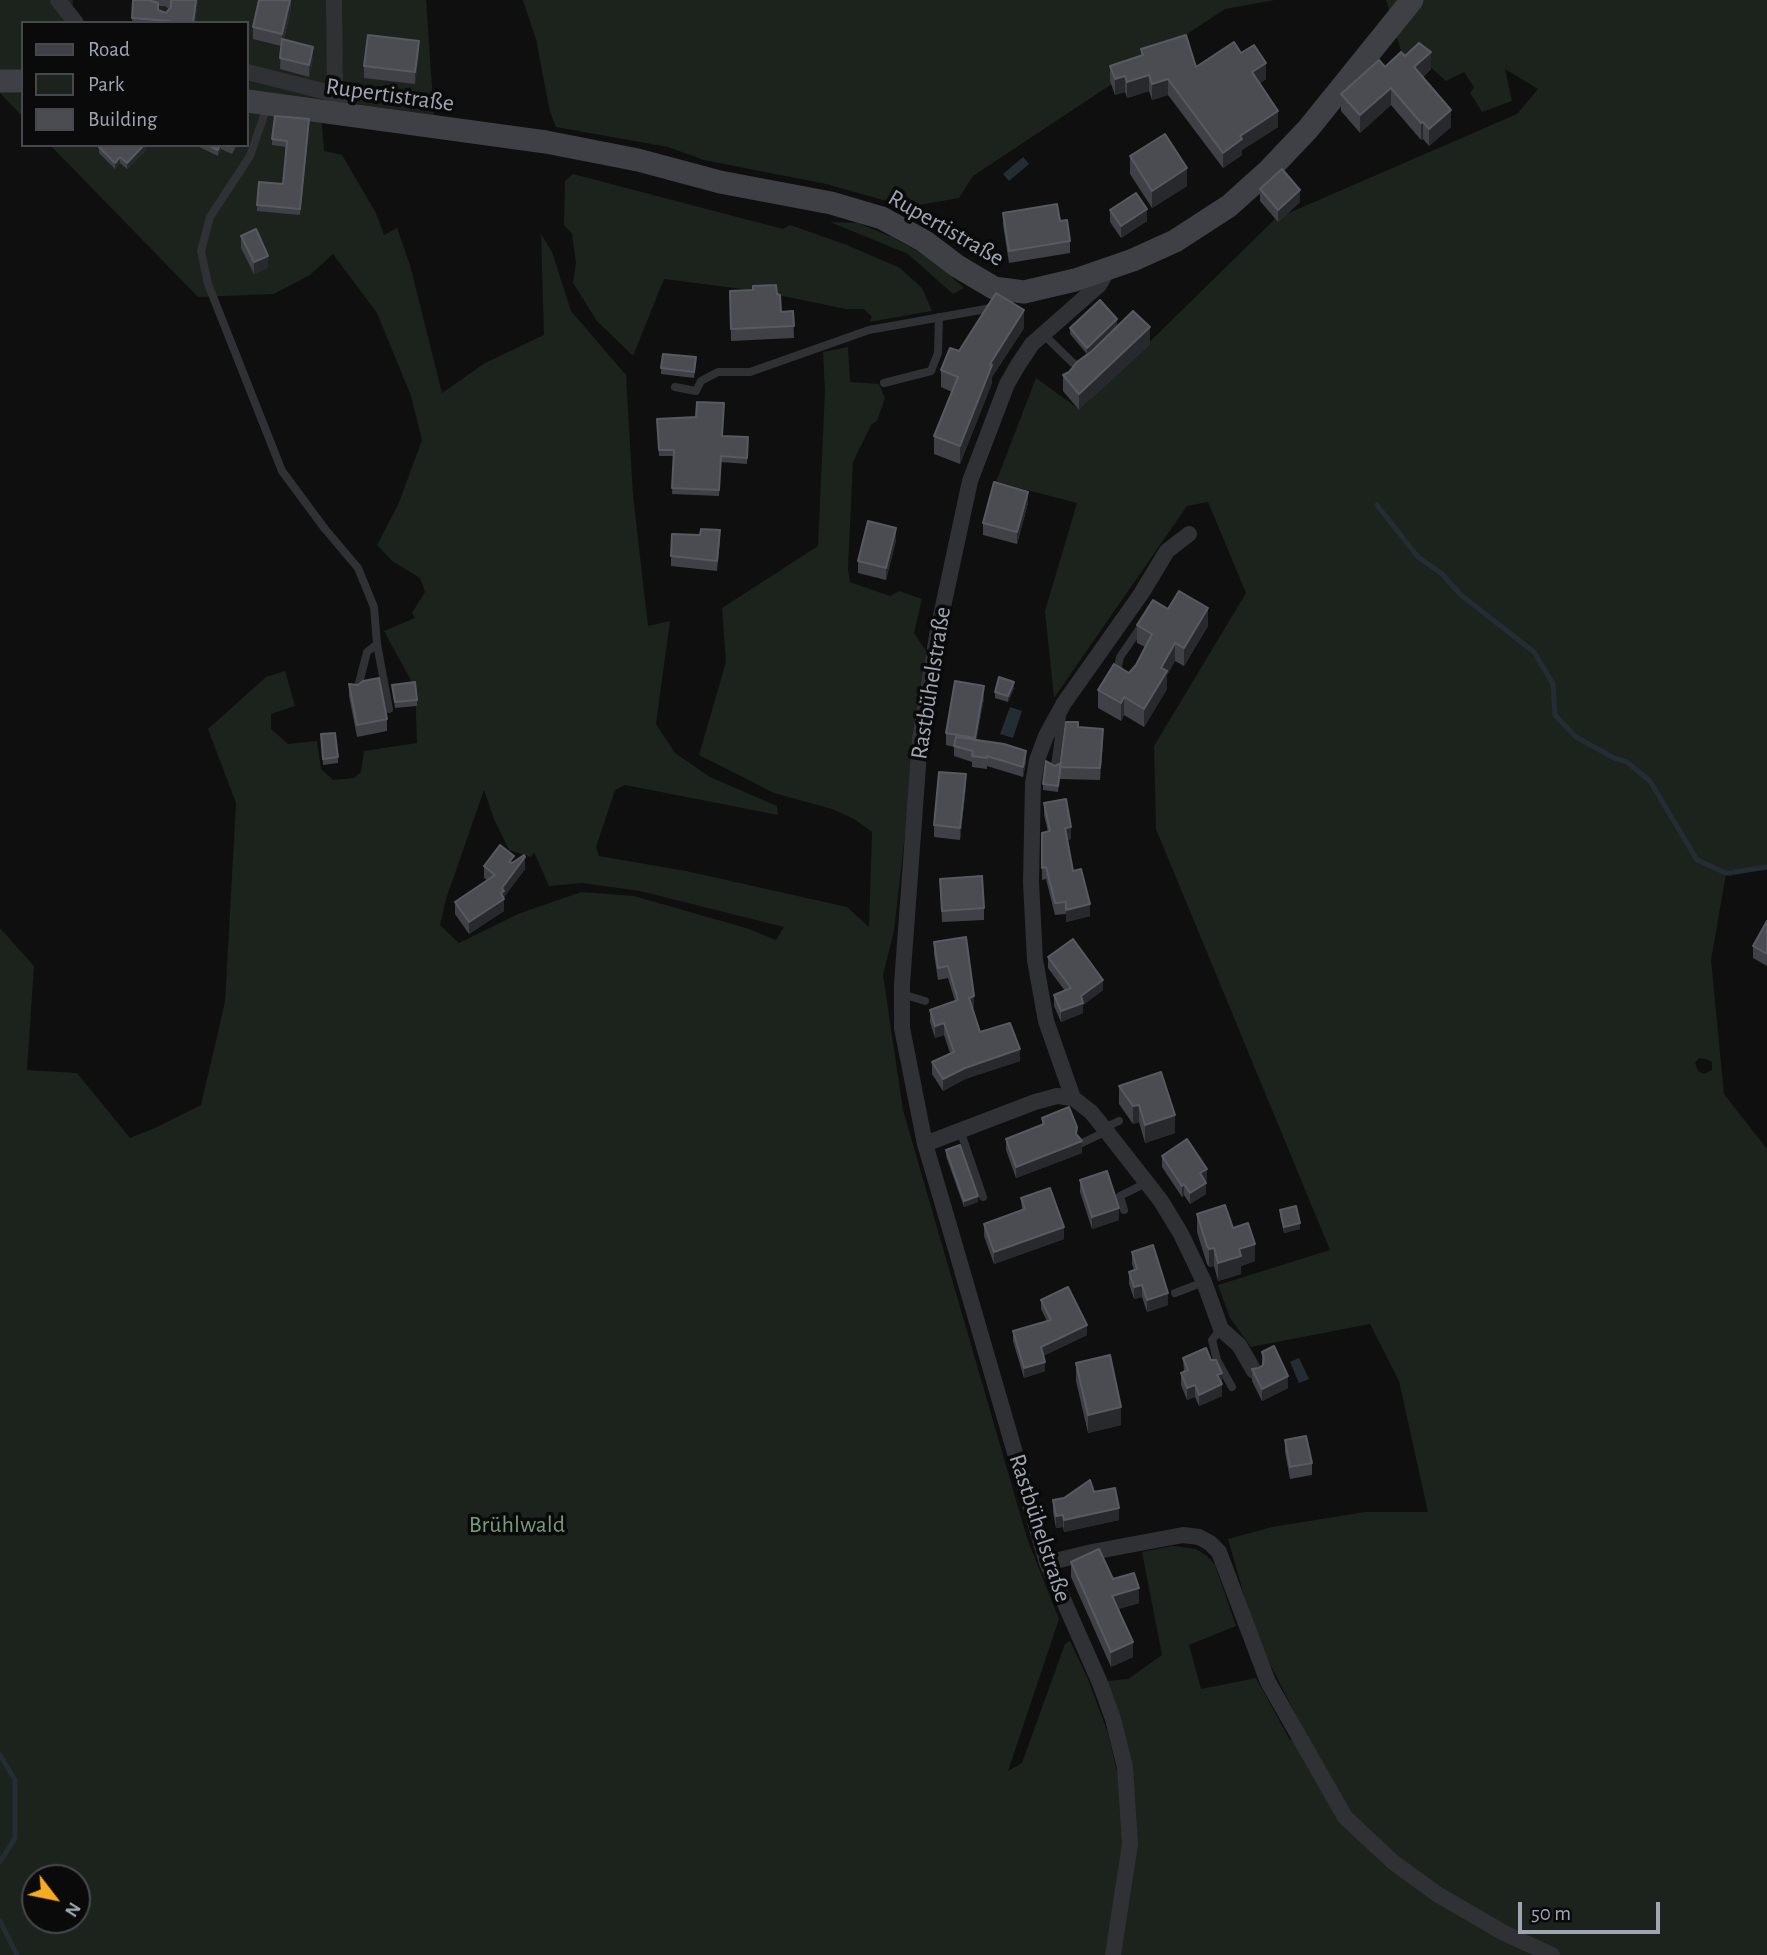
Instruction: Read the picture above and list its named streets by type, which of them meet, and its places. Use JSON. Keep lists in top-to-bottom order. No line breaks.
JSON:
{"streets":{"main road":["Rupertistraße"],"street":["Rastbühelstraße"]},"crossings":[["Rupertistraße","Rastbühelstraße"]],"parks":["Brühlwald"],"legend":["Road","Park","Building"],"scale_bar":"50 m","north":"bottom right"}
